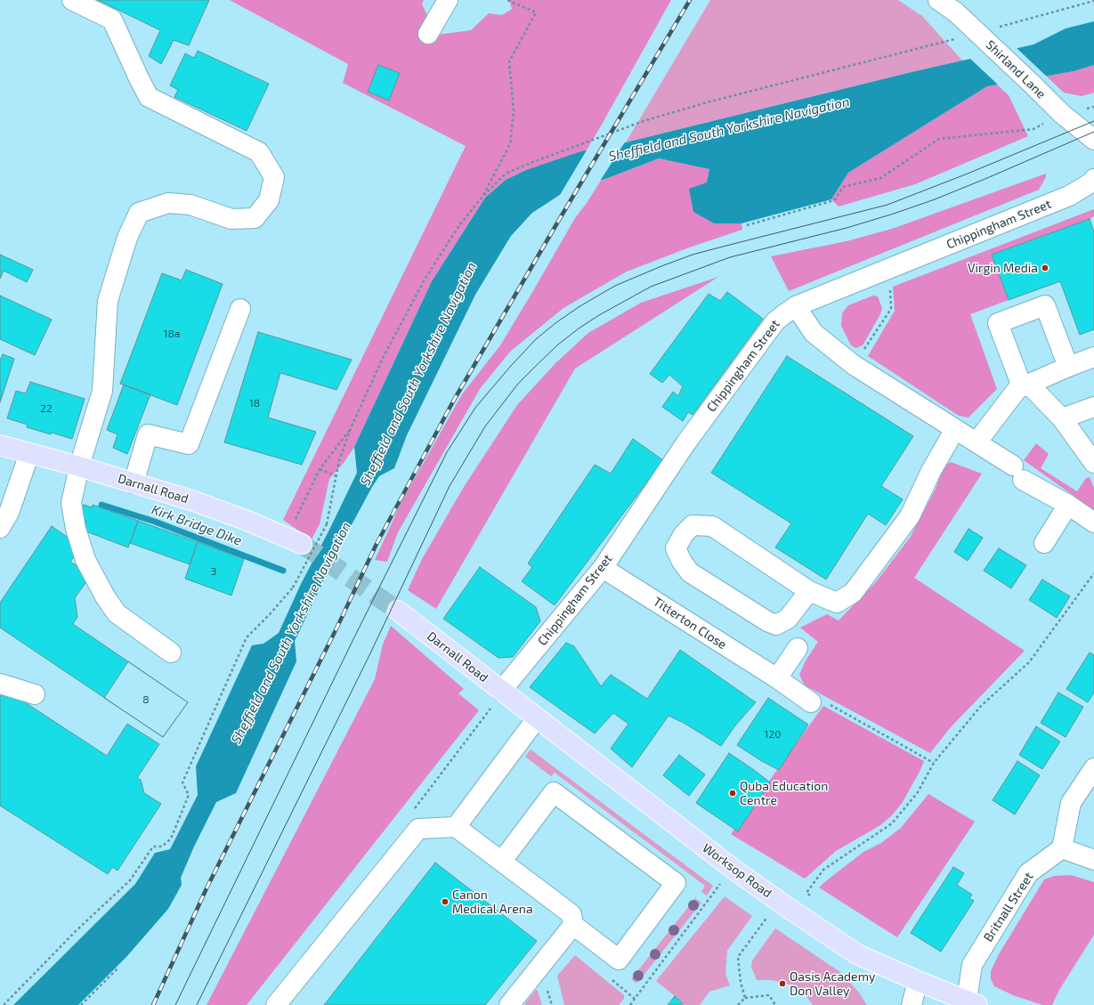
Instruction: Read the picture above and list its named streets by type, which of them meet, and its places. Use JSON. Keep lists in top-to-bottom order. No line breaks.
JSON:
{"streets":{"main road":["Darnall Road","Worksop Road"],"street":["Shirland Lane","Chippingham Street","Titterton Close","Britnall Street"]},"crossings":[["Chippingham Street","Darnall Road"],["Chippingham Street","Titterton Close"],["Darnall Road","Worksop Road"],["Worksop Road","Britnall Street"]],"water":["Sheffield and South Yorkshire Navigation","Kirk Bridge Dike"],"places":["Virgin Media","Quba Education Centre","Canon Medical Arena","Oasis Academy Don Valley"],"house_numbers":["18a","18","22","3","8","120"]}
